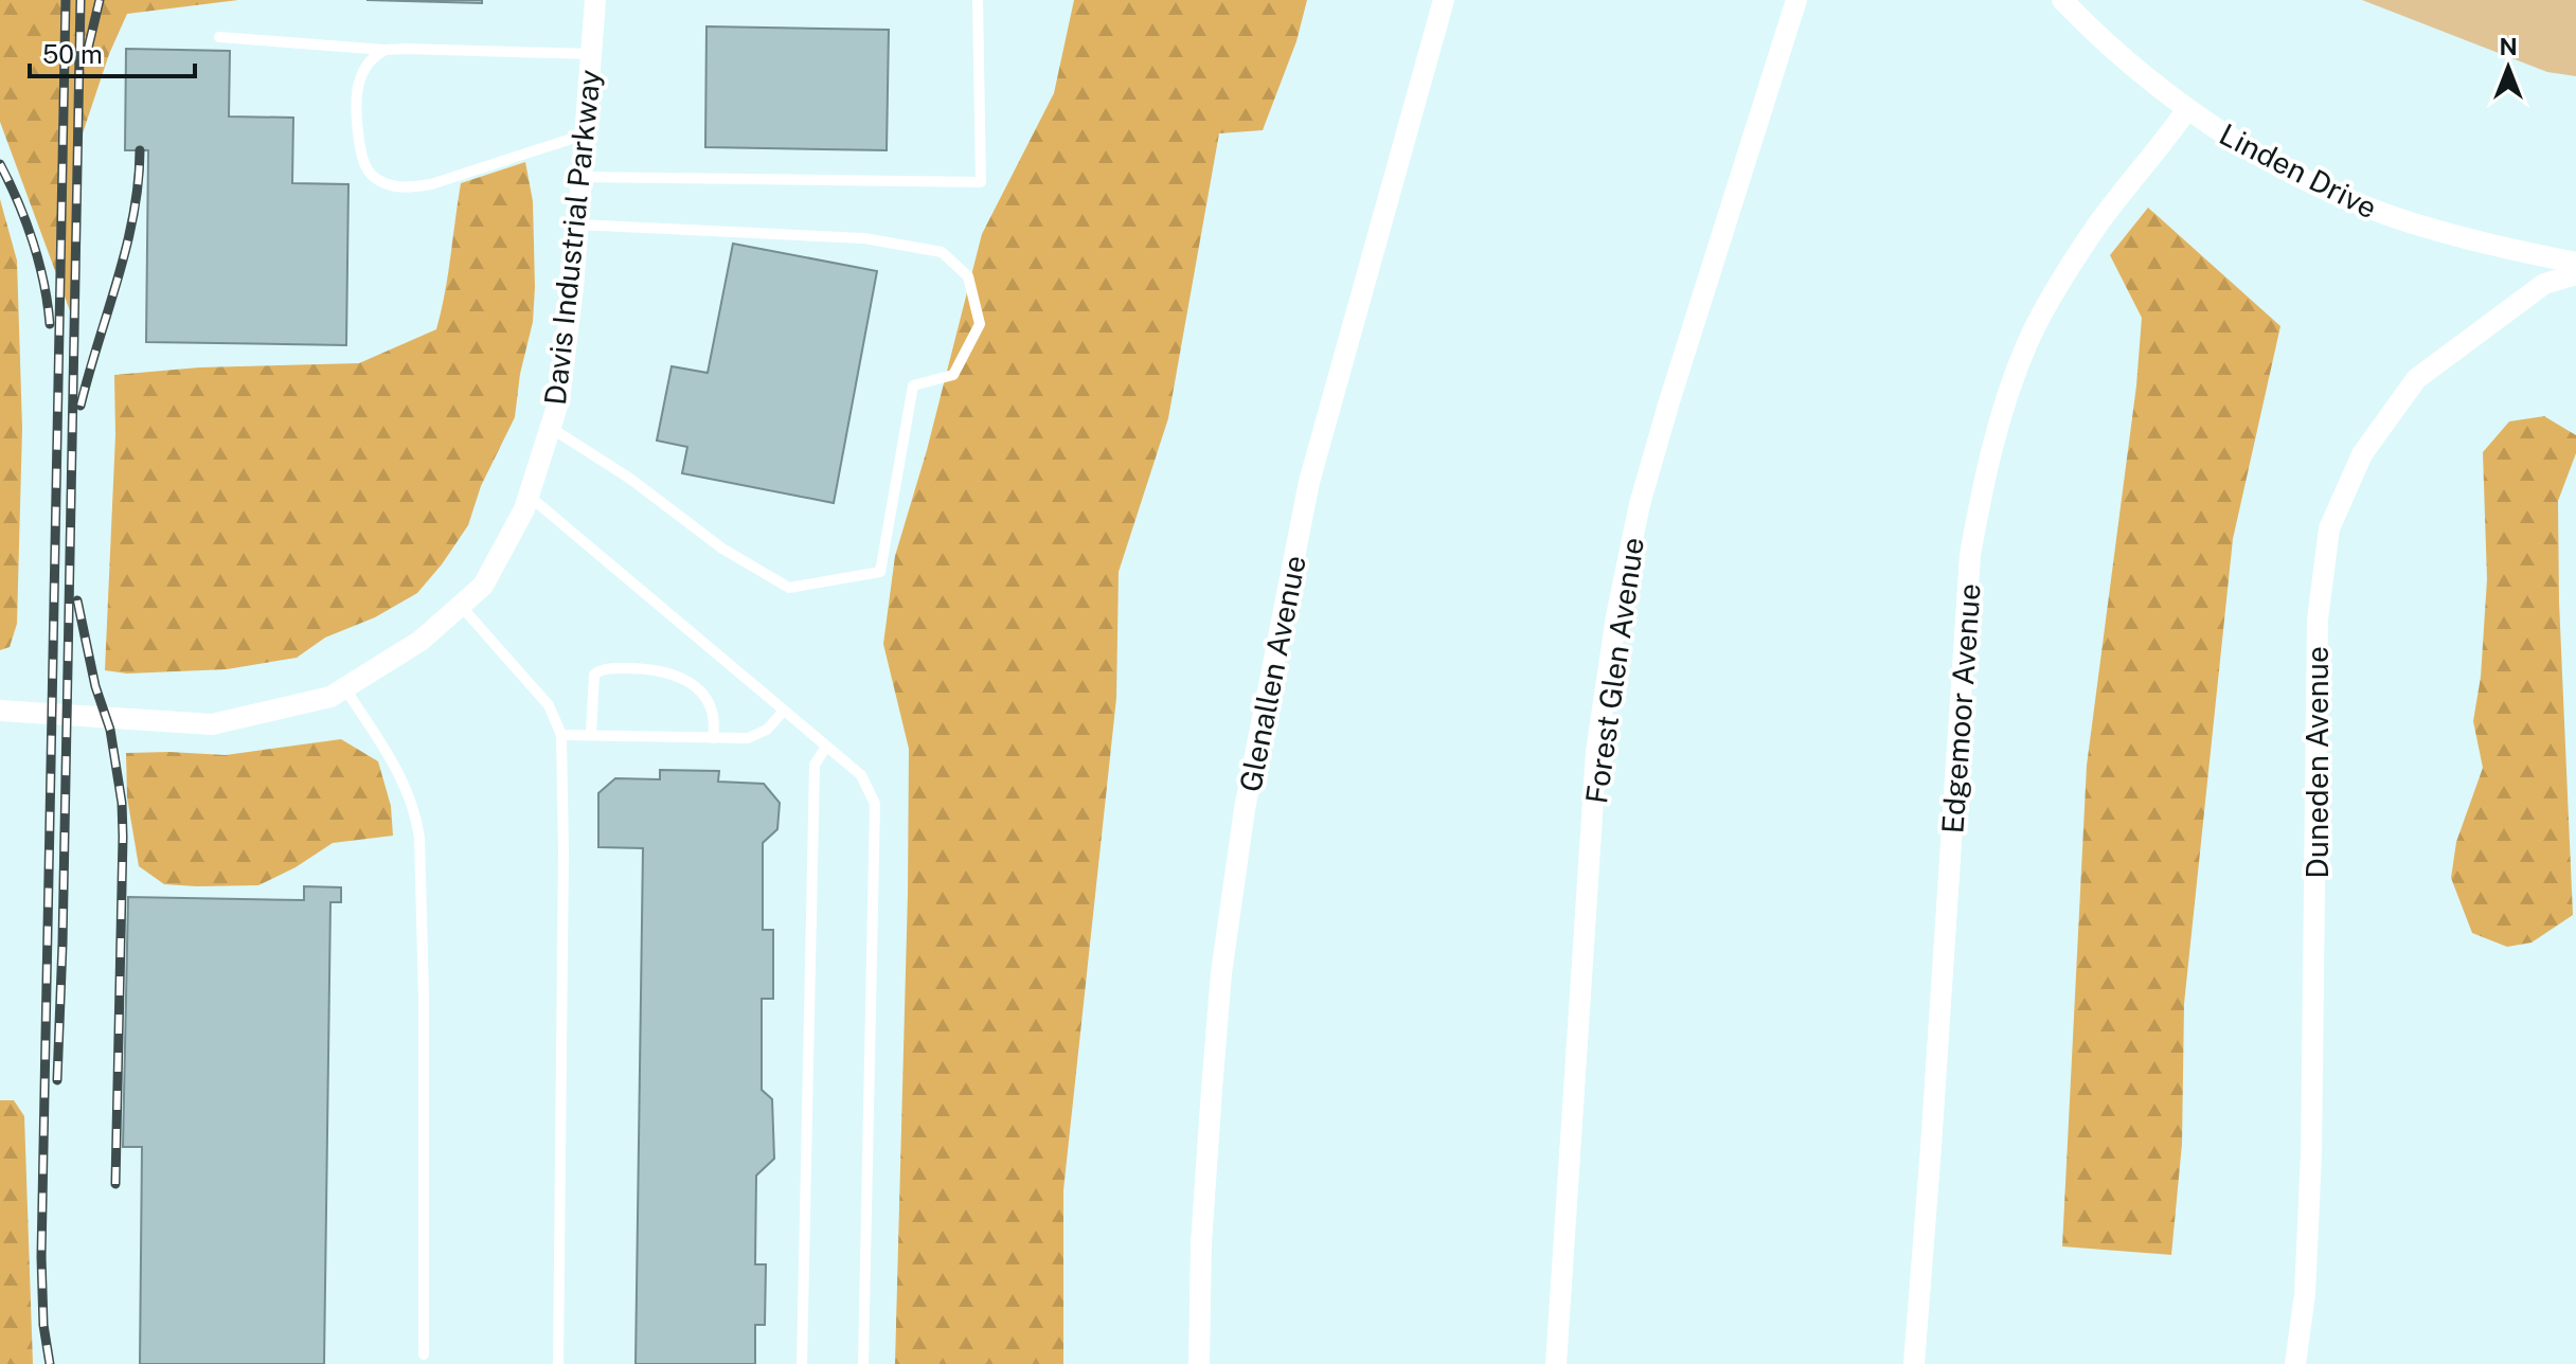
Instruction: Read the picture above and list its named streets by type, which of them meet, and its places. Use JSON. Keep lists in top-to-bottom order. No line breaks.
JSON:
{"streets":{"street":["Linden Drive","Davis Industrial Parkway","Forest Glen Avenue","Glenallen Avenue","Edgemoor Avenue","Duneden Avenue"]},"crossings":[["Linden Drive","Edgemoor Avenue"]],"scale_bar":"50 m","north":"top"}
